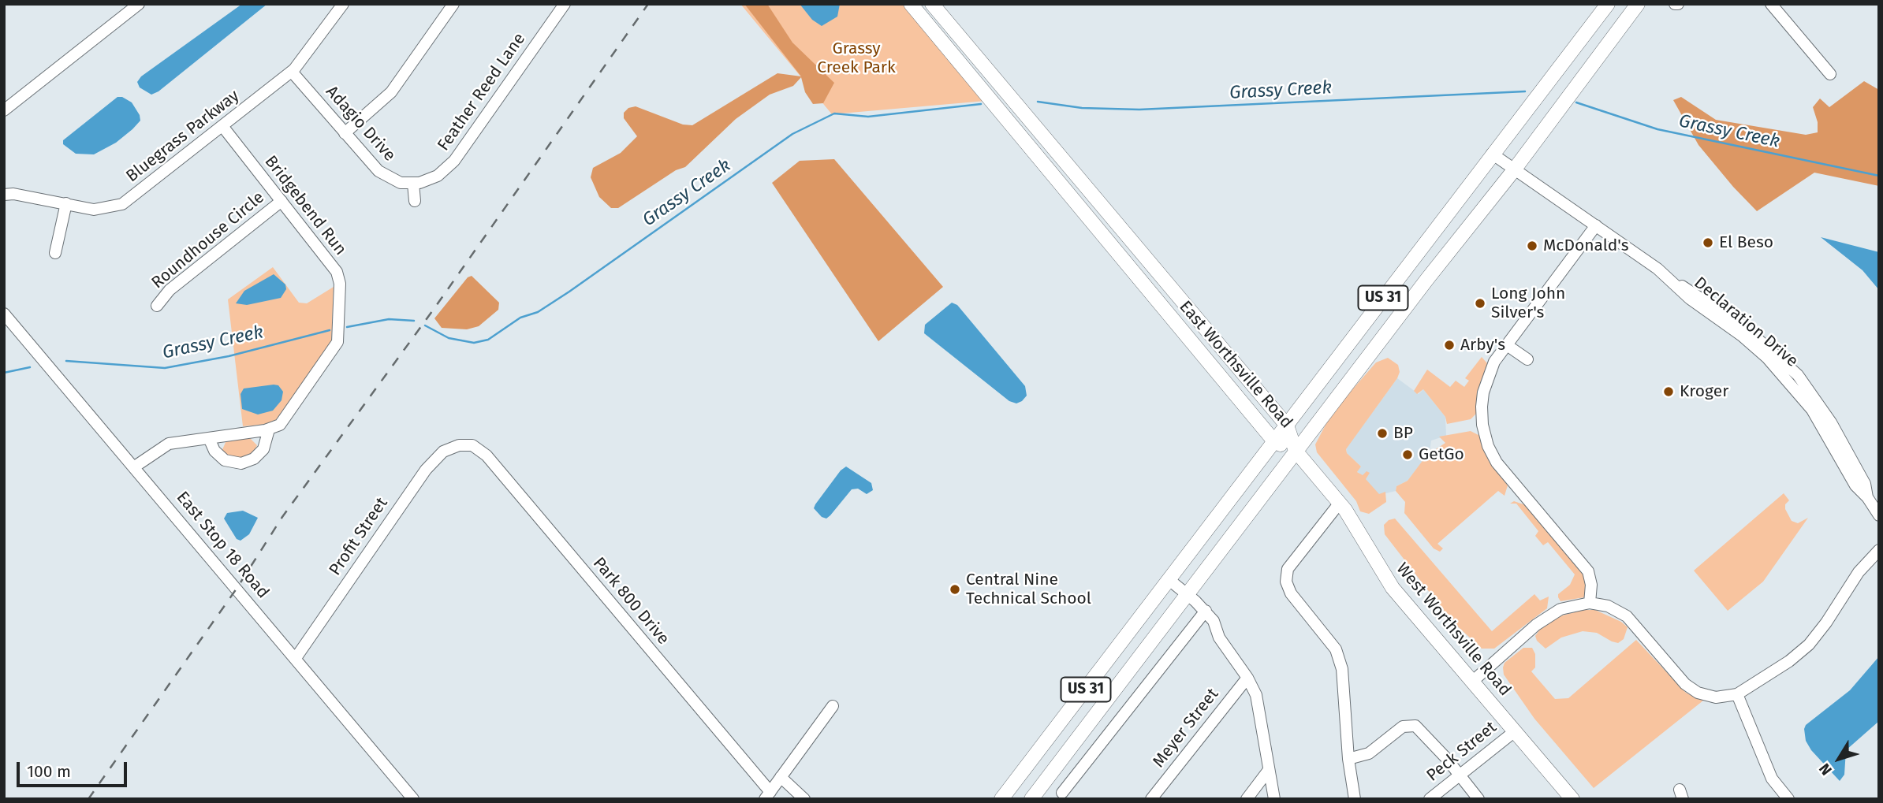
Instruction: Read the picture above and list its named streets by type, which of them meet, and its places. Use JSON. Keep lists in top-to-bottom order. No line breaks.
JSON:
{"streets":{"main road":["US 31","East Worthsville Road","West Worthsville Road"],"street":["Feather Reed Lane","Adagio Drive","Bluegrass Parkway","Bridgebend Run","Roundhouse Circle","Declaration Drive","Profit Street","East Stop 18 Road","Park 800 Drive","Meyer Street","Peck Street"]},"crossings":[["Feather Reed Lane","Adagio Drive"],["Adagio Drive","Bluegrass Parkway"],["Bluegrass Parkway","Bridgebend Run"],["Bridgebend Run","Roundhouse Circle"],["US 31","Declaration Drive"],["US 31","East Worthsville Road"],["US 31","West Worthsville Road"],["East Worthsville Road","West Worthsville Road"],["Profit Street","East Stop 18 Road"],["Profit Street","Park 800 Drive"],["West Worthsville Road","Peck Street"]],"water":["Grassy Creek"],"parks":["Grassy Creek Park"],"places":["El Beso","McDonald's","Long John Silver's","Arby's","Kroger","BP","GetGo","Central Nine Technical School"],"scale_bar":"100 m","north":"bottom left"}
